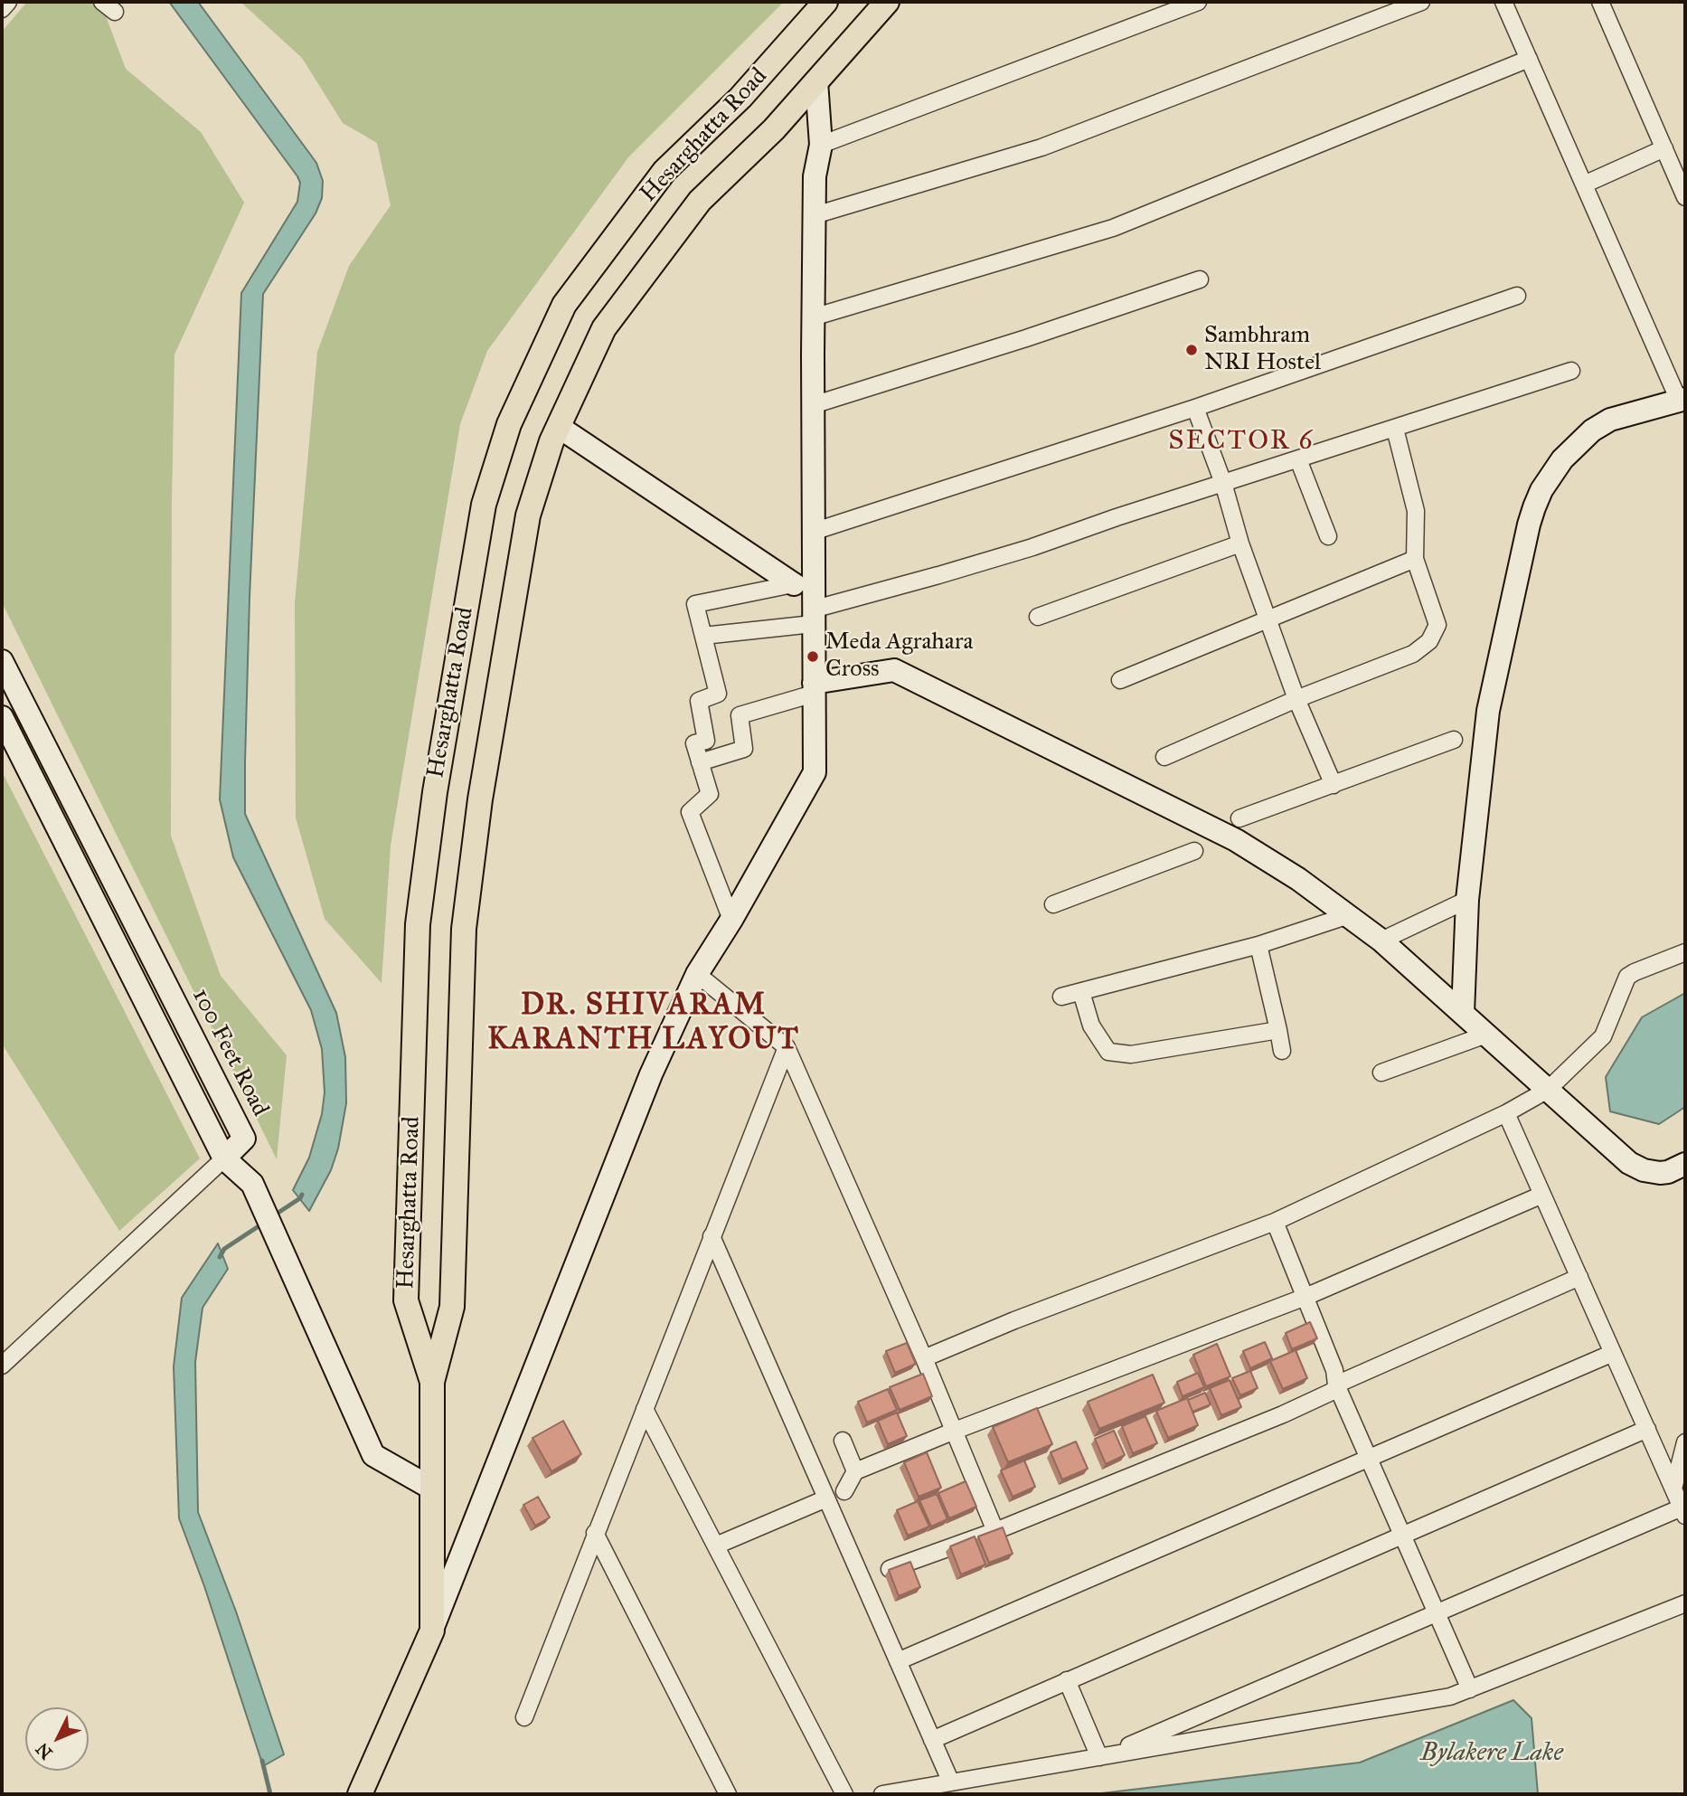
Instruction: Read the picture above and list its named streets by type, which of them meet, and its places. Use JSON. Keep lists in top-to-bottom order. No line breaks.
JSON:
{"streets":{"main road":["Hesarghatta Road","100 Feet Road"]},"districts":["SECTOR 6","DR. SHIVARAM KARANTH LAYOUT"],"water":["Bylakere Lake"],"places":["Sambhram NRI Hostel","Meda Agrahara Cross"],"north":"bottom left"}
